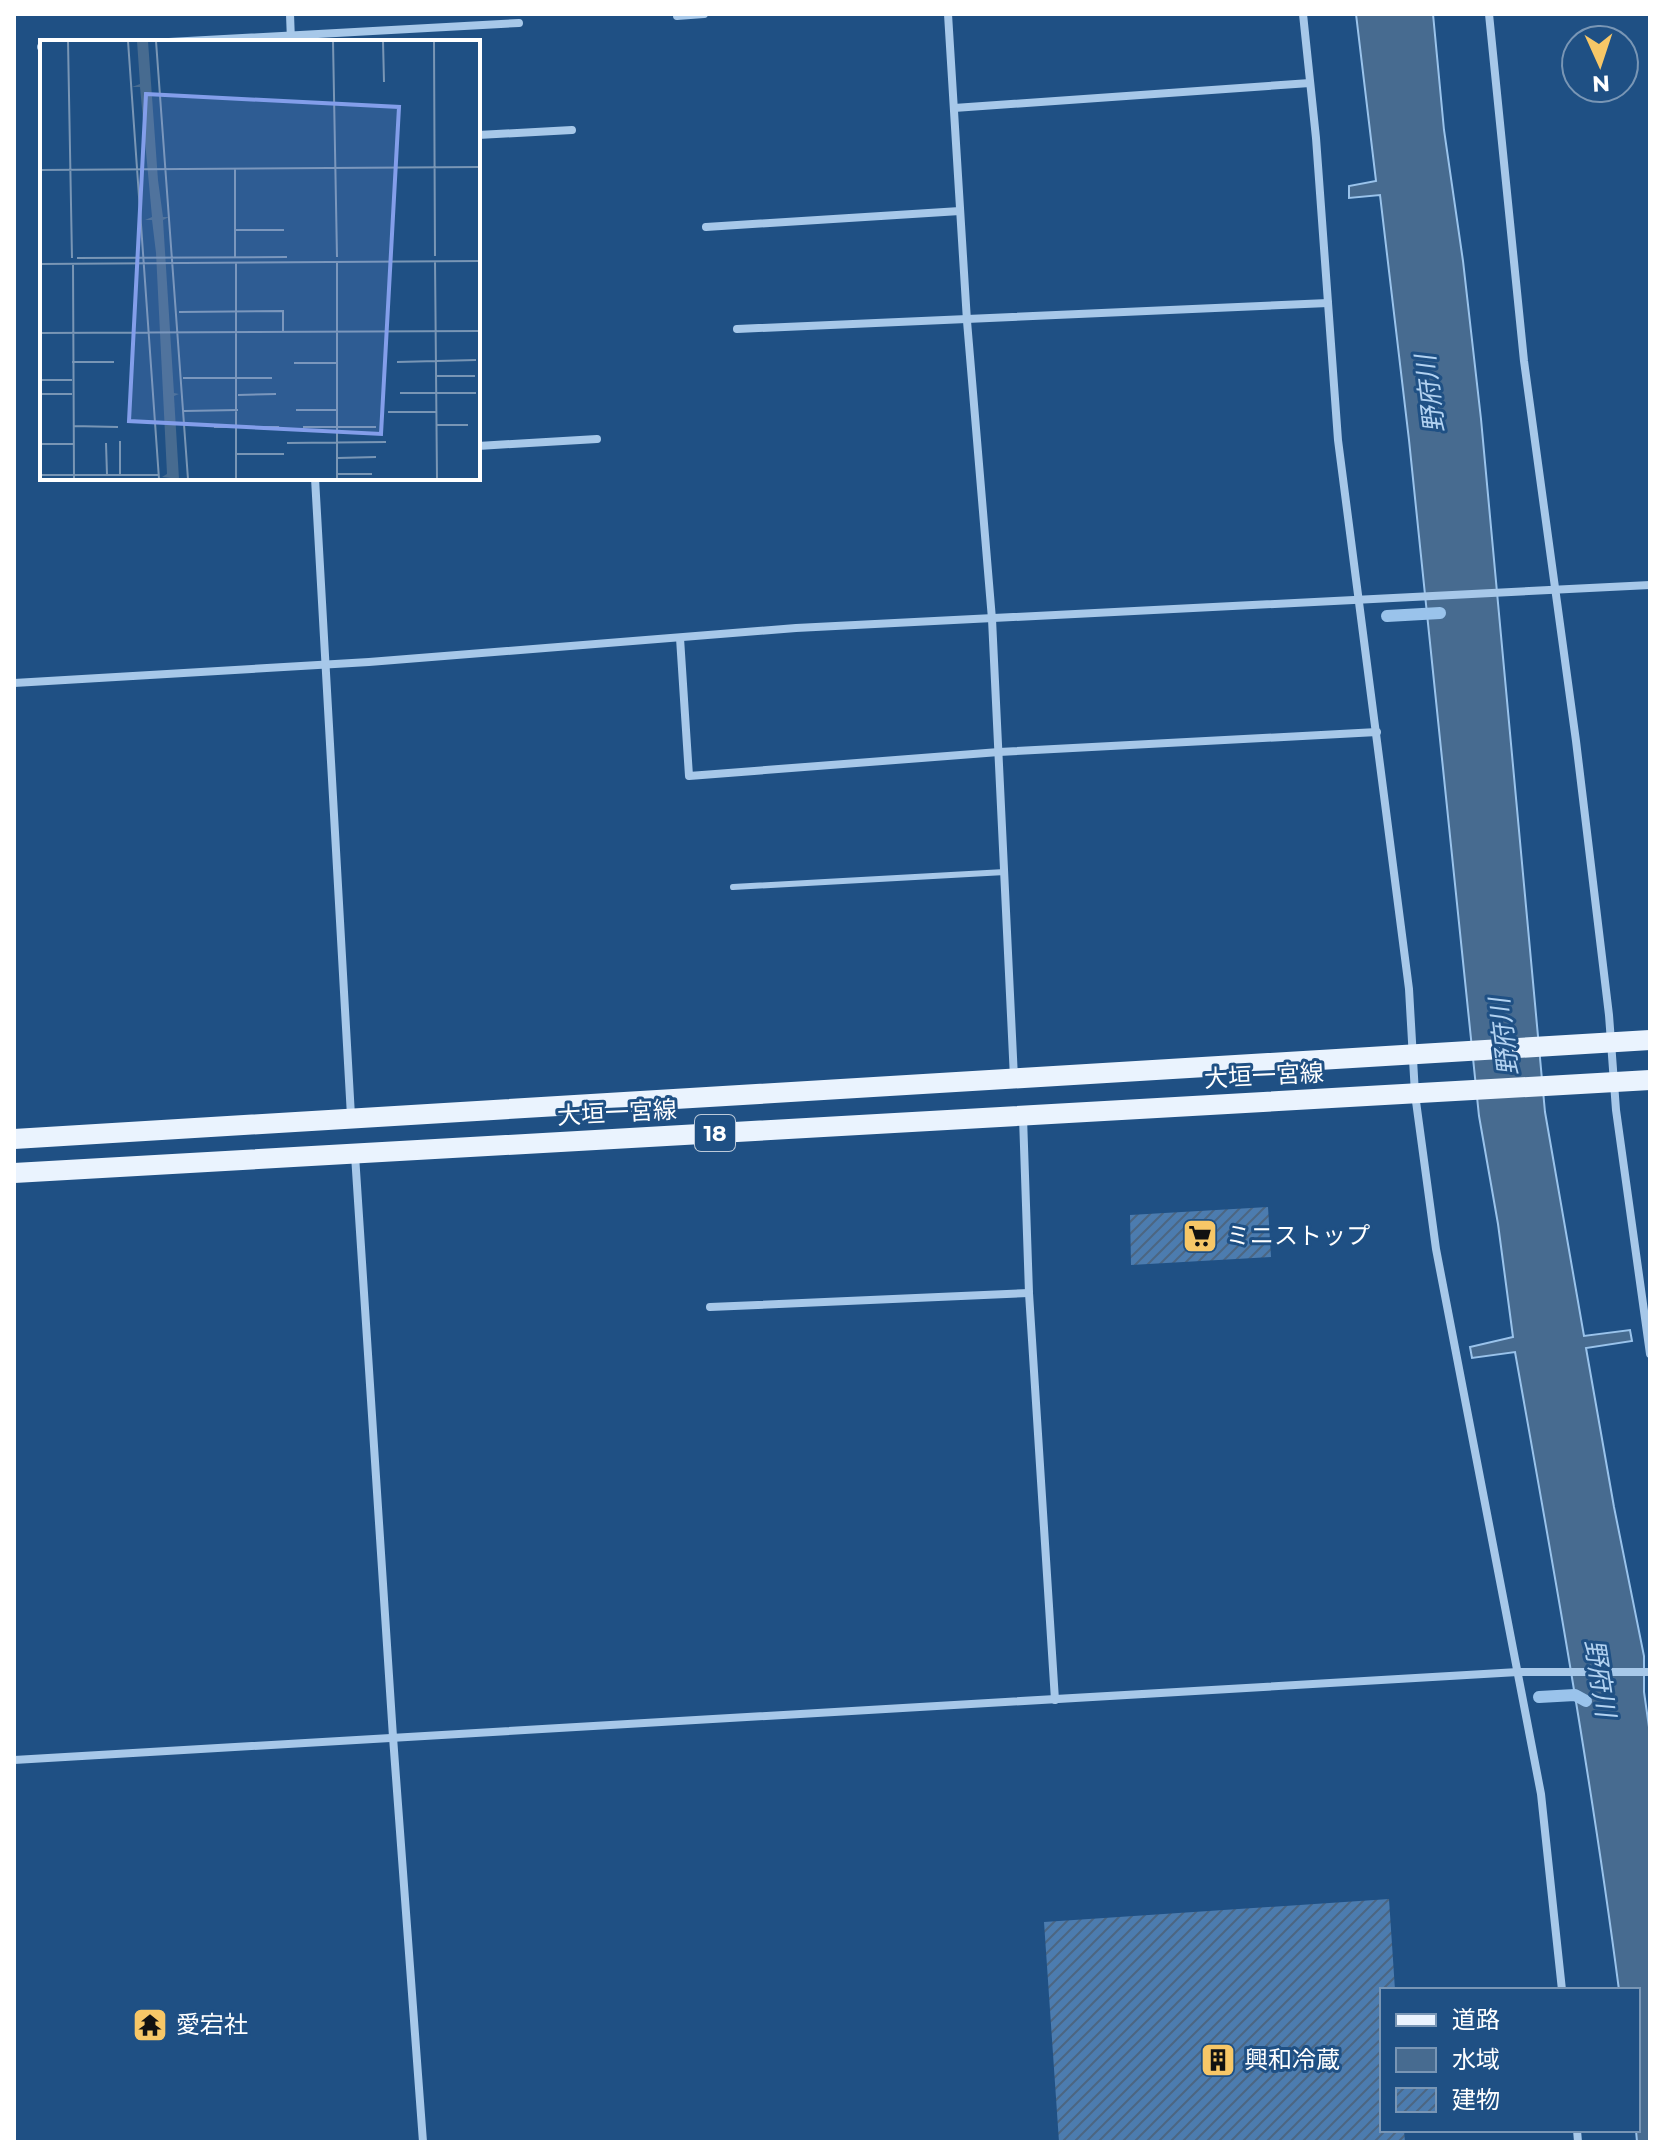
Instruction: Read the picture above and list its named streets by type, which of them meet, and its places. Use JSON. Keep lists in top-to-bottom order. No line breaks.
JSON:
{"streets":{"main road":["大垣一宮線","18"]},"crossings":[["大垣一宮線","18"]],"water":["野府川"],"places":{"supermarket":["ミニストップ"],"temple":["愛宕社"],"building":["興和冷蔵"]},"legend":["道路","水域","建物"],"north":"bottom"}
